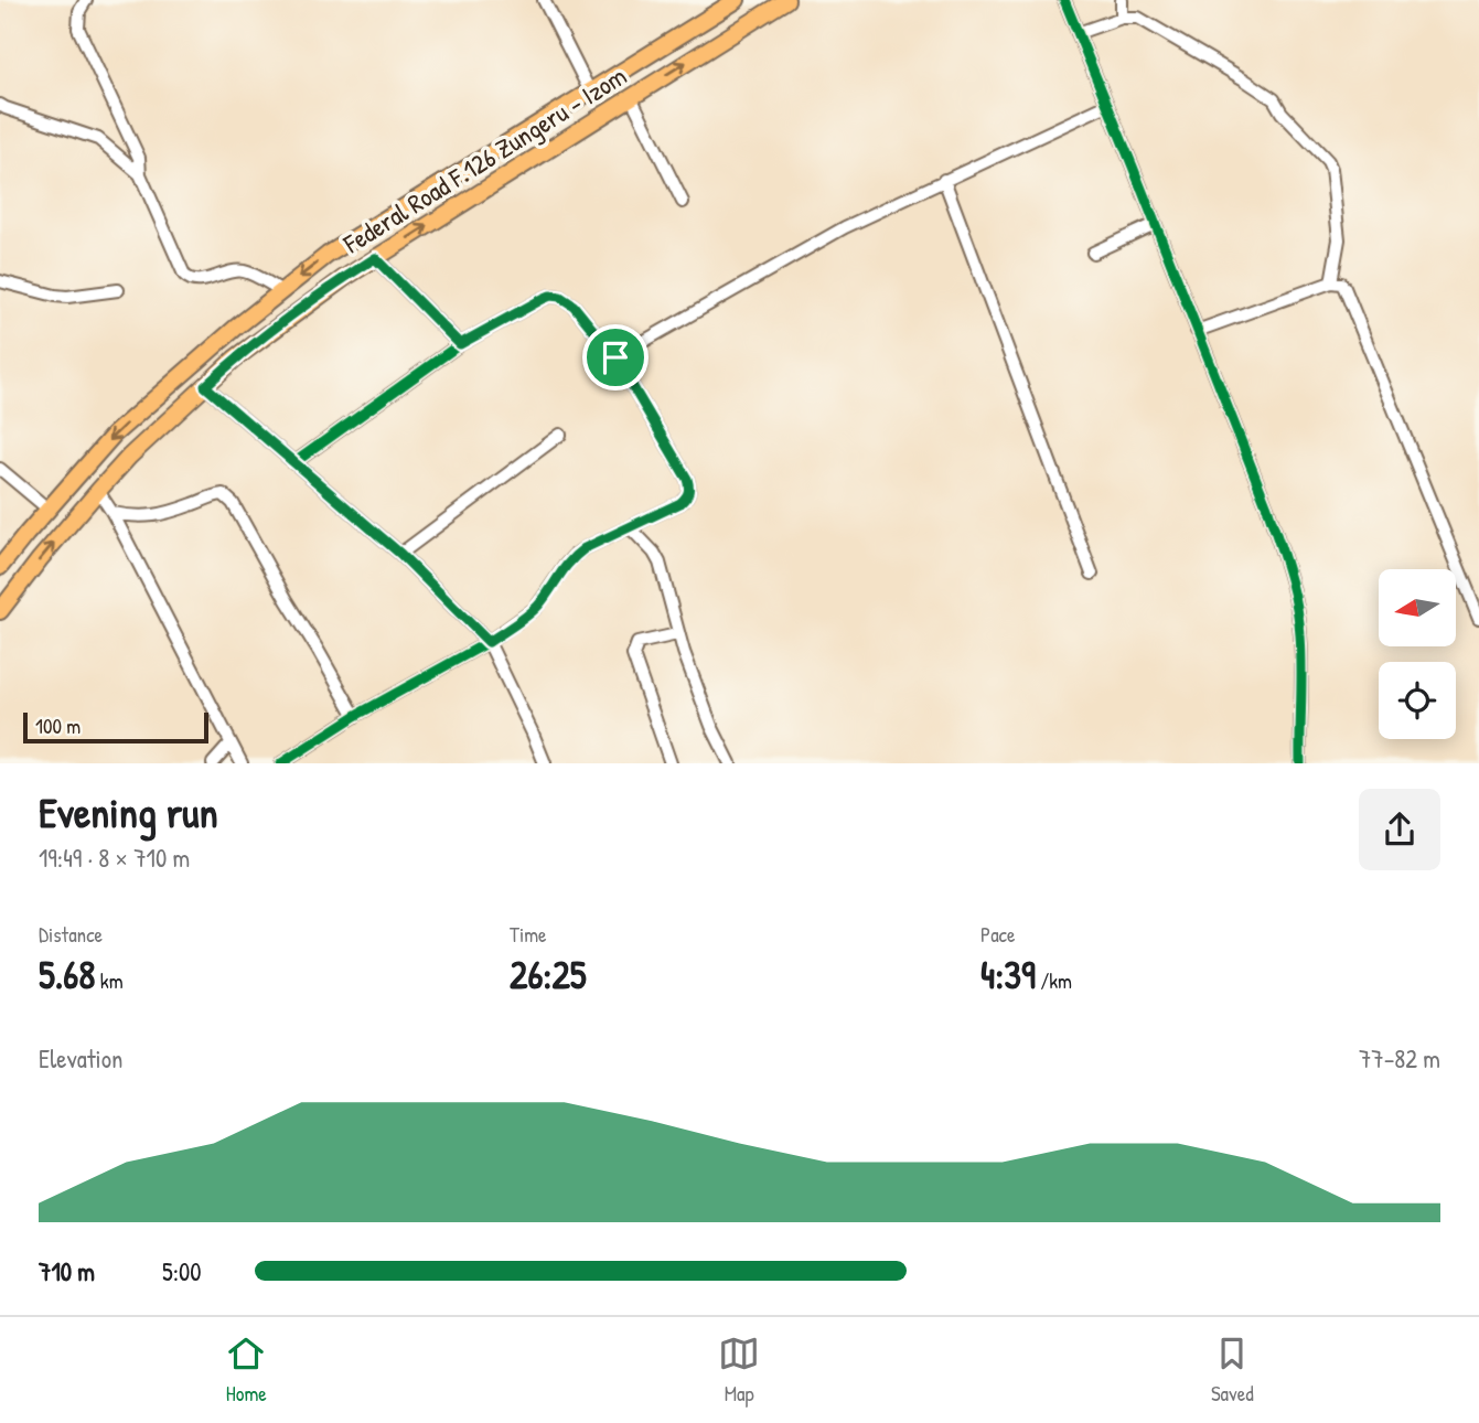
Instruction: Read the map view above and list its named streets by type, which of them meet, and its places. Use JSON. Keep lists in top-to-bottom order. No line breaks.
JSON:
{"streets":{"main road":["Federal Road F.126 Zungeru - Izom"]},"scale_bar":"100 m","north":"left","page":{"scale":"100 m","heading":["Evening run","19:49 · 8 × 710 m"],"stats":[["Distance","5.68 km"],["Time","26:25"],["Pace","4:39 /km"]],"chart":["Elevation","77–82 m"],"list":[{"name":"710 m","note":"5:00"}],"tabs":["Home","Map","Saved"]}}
